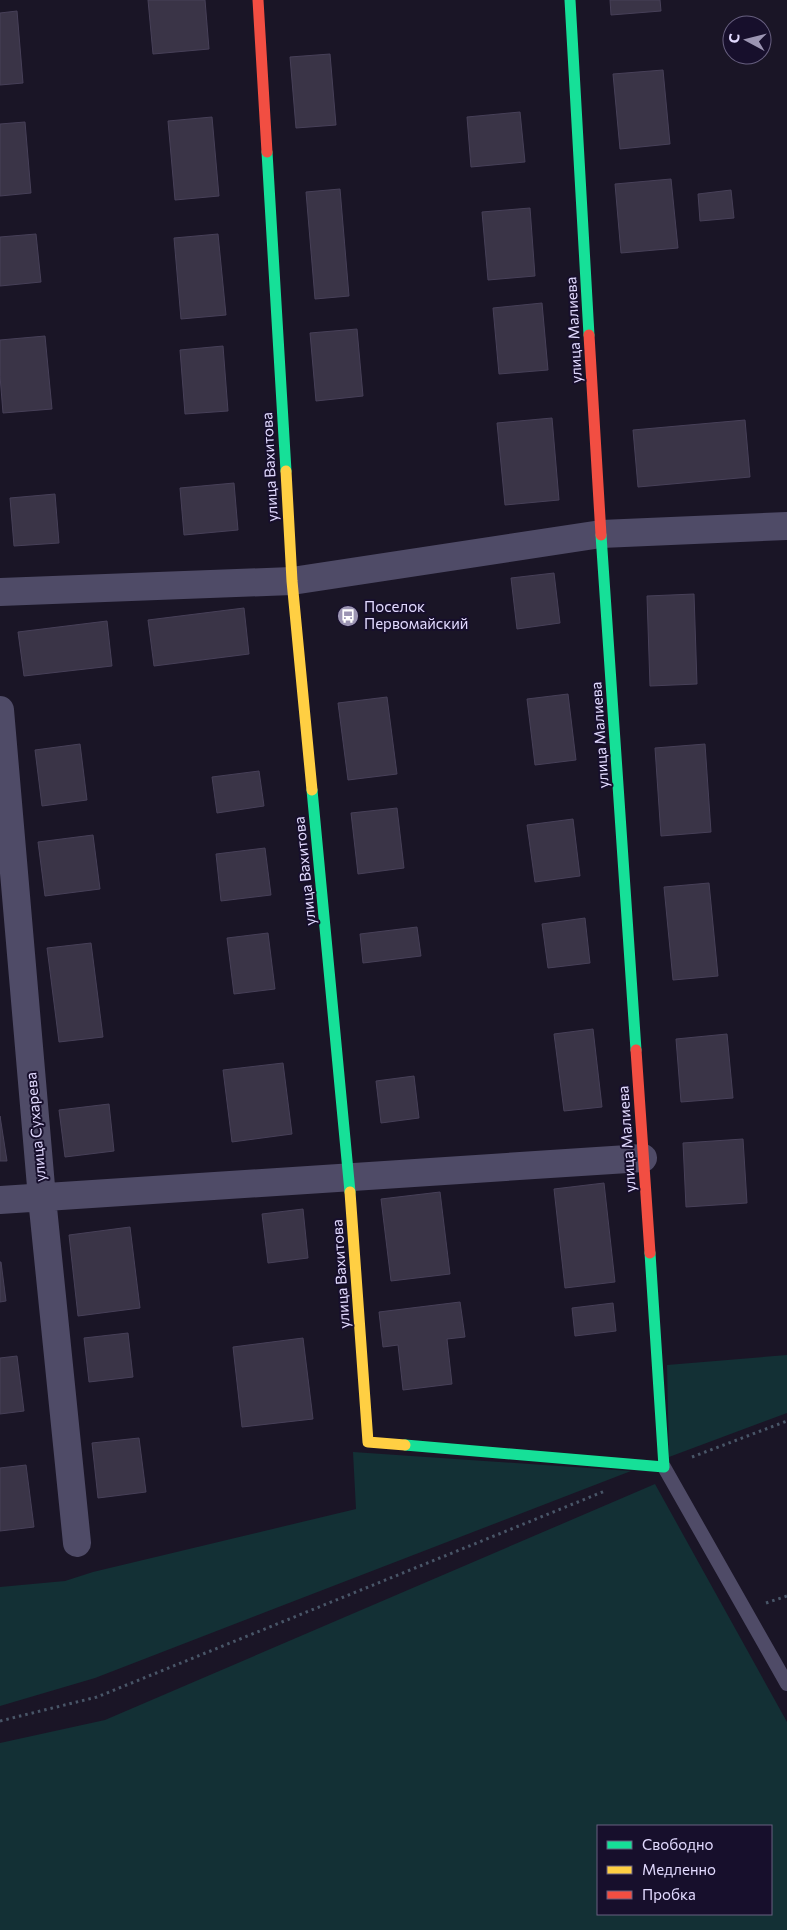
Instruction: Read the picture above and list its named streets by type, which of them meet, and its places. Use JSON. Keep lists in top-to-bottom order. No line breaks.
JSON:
{"streets":{"street":["улица Малиева","улица Вахитова","улица Сухарева"]},"crossings":[["улица Малиева","улица Вахитова"]],"places":{"bus stop":["Поселок Первомайский"]},"legend":["Свободно","Медленно","Пробка"],"north":"left"}
